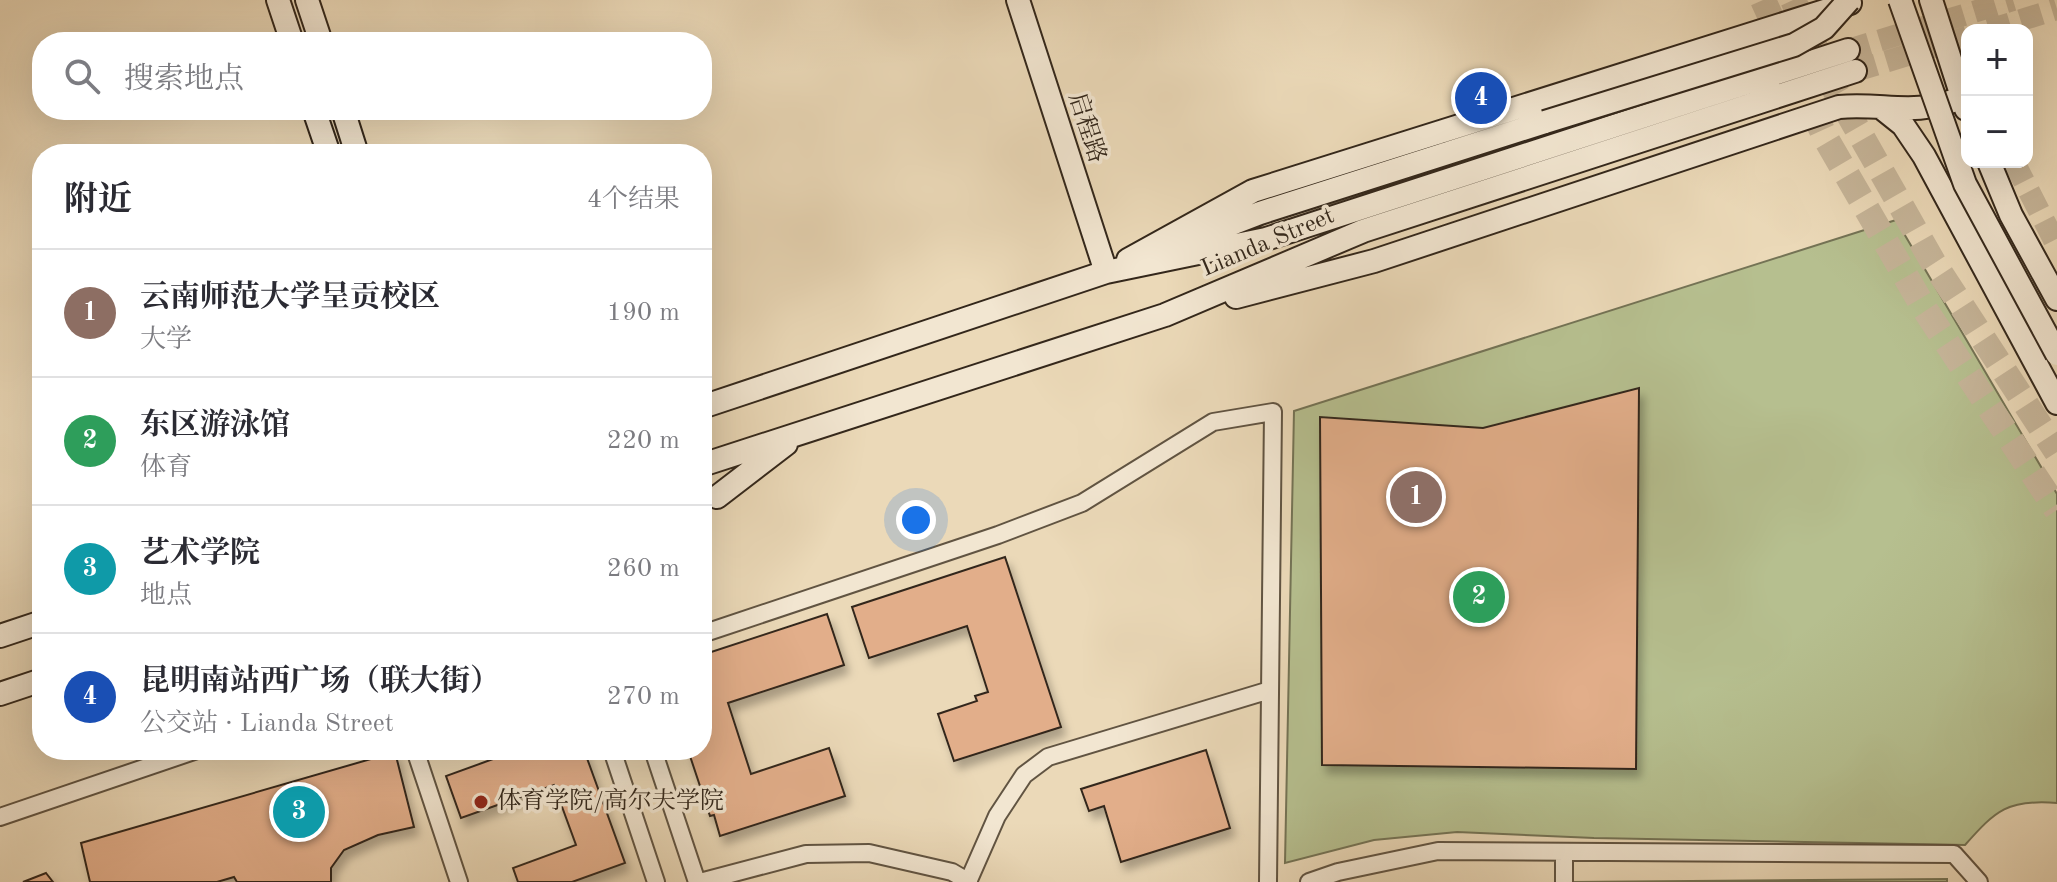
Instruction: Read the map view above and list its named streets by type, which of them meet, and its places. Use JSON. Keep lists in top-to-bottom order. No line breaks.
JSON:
{"streets":{"main road":["启程路","Lianda Street"]},"crossings":[["启程路","Lianda Street"]],"places":["体育学院/高尔夫学院"],"page":{"map_buttons":["+","−"],"search":"搜索地点","pins":["4","1","2","3"],"heading":["附近","4个结果"],"list":[{"mark":"1","name":"云南师范大学呈贡校区","note":"大学","value":"190 m"},{"mark":"2","name":"东区游泳馆","note":"体育","value":"220 m"},{"mark":"3","name":"艺术学院","note":"地点","value":"260 m"},{"mark":"4","name":"昆明南站西广场（联大街）","note":"公交站 · Lianda Street","value":"270 m"}]}}
